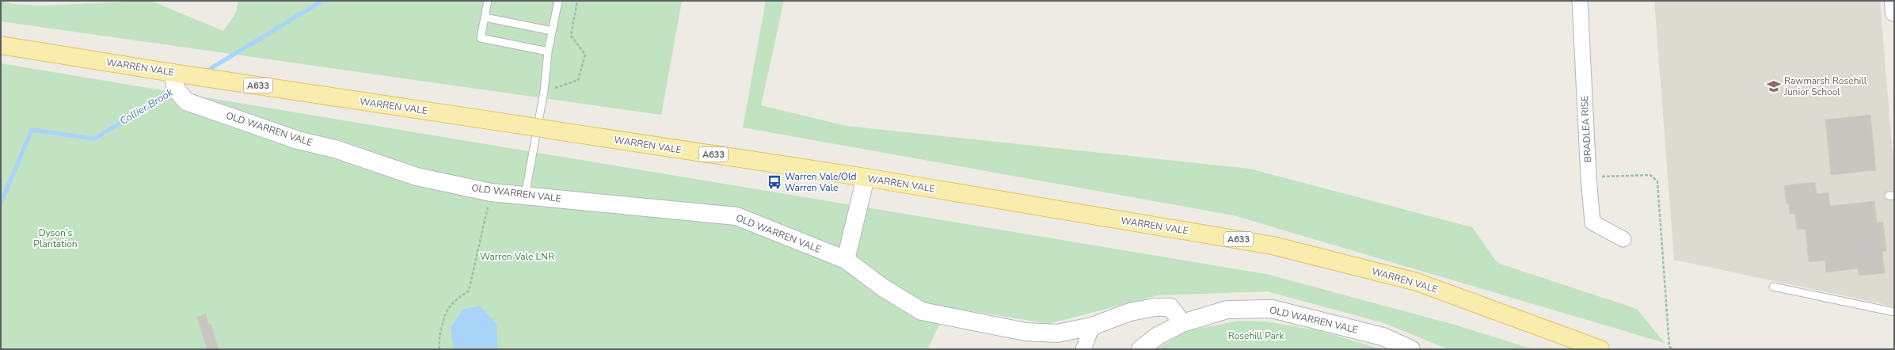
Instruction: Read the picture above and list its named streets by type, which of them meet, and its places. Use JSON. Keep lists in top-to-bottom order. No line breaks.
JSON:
{"streets":{"main road":["WARREN VALE","A633"],"street":["OLD WARREN VALE","BRADLEA RISE"]},"crossings":[["WARREN VALE","OLD WARREN VALE"]],"water":["Collier Brook"],"parks":["Dyson's Plantation","Warren Vale LNR","Rosehill Park"],"places":{"school or university":["Rawmarsh Rosehill Junior School"],"bus stop":["Warren Vale/Old Warren Vale"]}}
